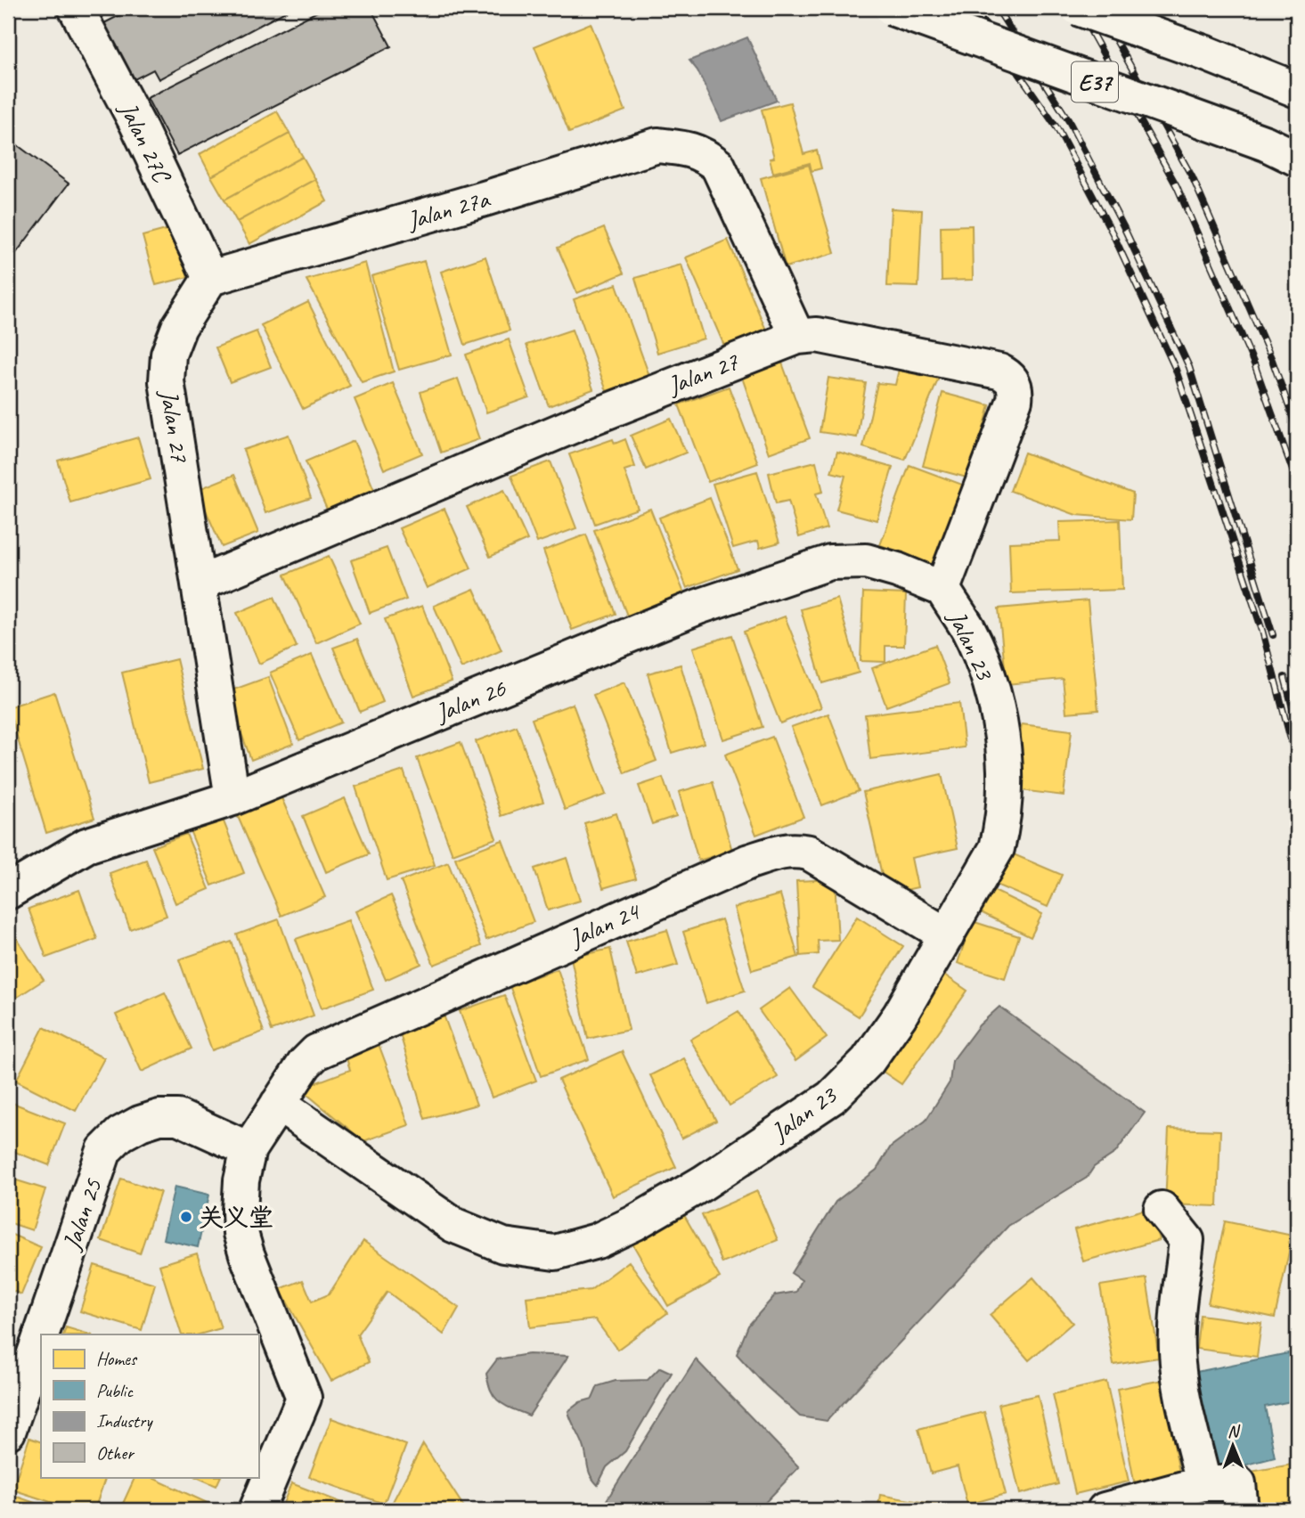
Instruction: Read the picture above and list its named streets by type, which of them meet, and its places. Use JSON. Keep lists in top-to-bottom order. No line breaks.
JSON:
{"streets":{"main road":["E37","Jalan 27C","Jalan 27a","Jalan 27","Jalan 23","Jalan 26","Jalan 24","Jalan 25"]},"crossings":[["Jalan 27C","Jalan 27a"],["Jalan 27C","Jalan 27"],["Jalan 27a","Jalan 27"],["Jalan 27","Jalan 23"],["Jalan 27","Jalan 26"],["Jalan 23","Jalan 26"],["Jalan 23","Jalan 24"],["Jalan 24","Jalan 25"]],"places":["关义堂"],"legend":["Homes","Public","Industry","Other"],"north":"top"}
